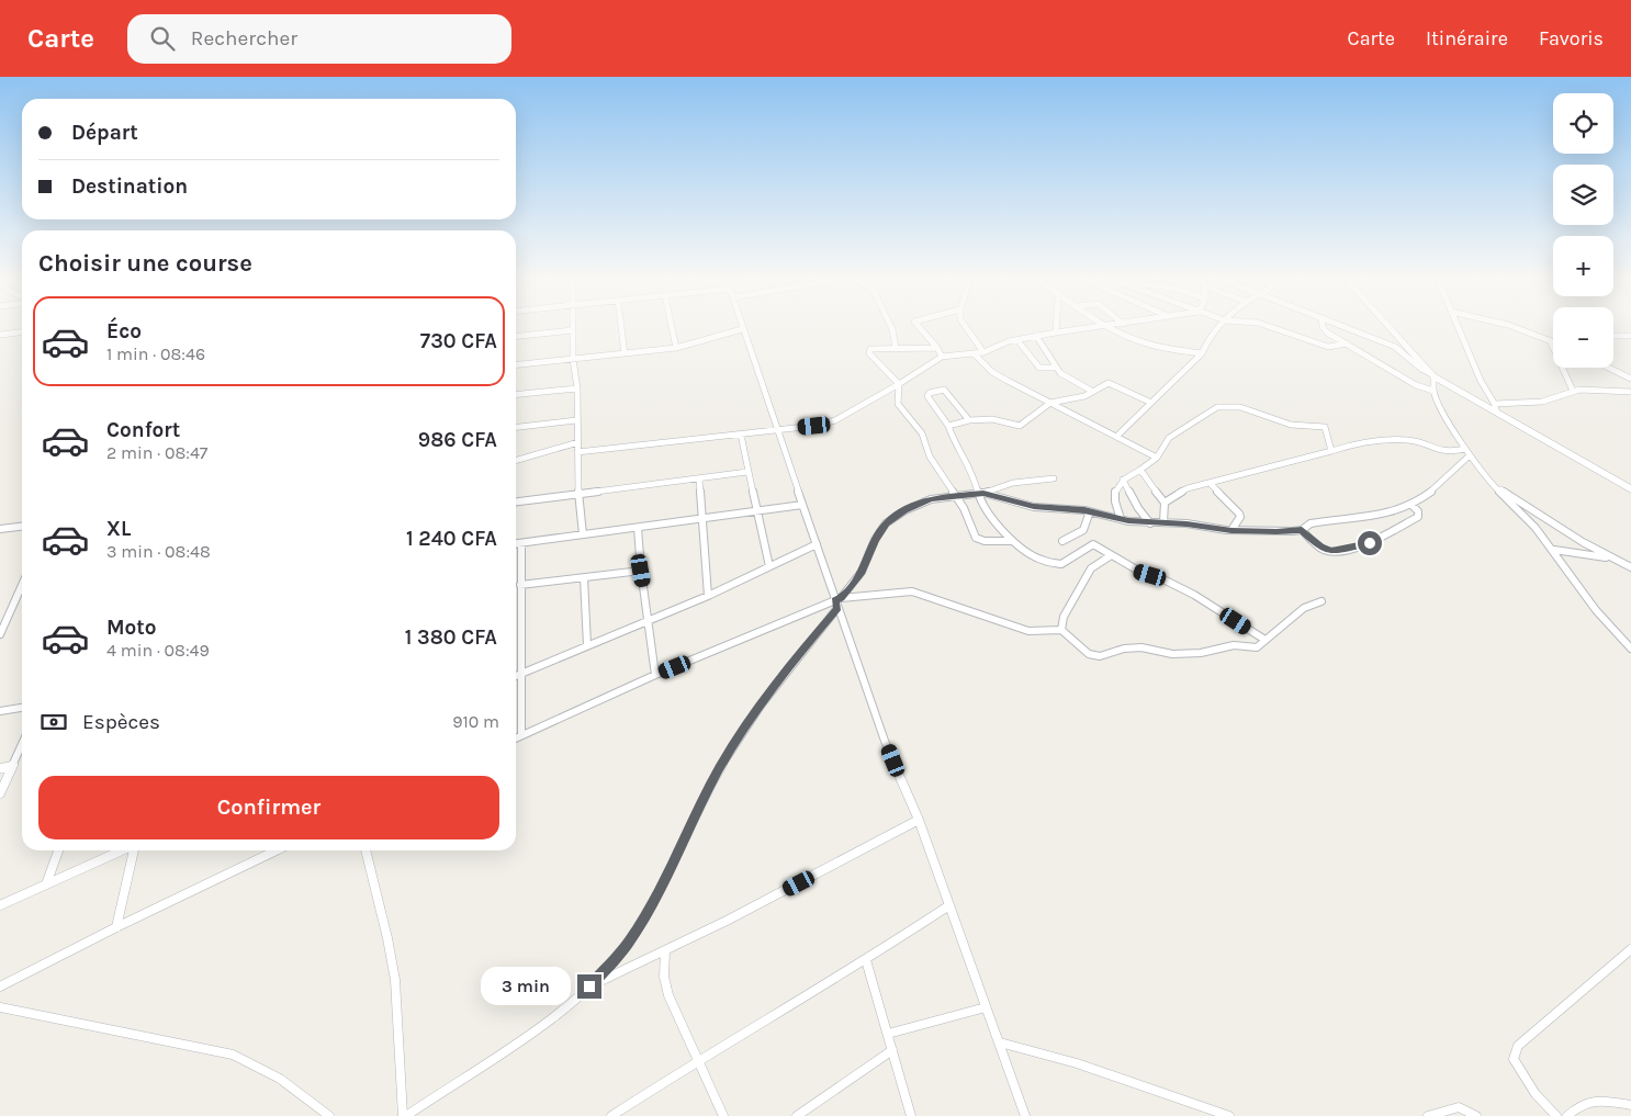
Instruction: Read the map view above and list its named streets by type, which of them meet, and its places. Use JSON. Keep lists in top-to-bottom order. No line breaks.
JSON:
{"page":{"header":"Carte","search":"Rechercher","nav":["Carte","Itinéraire","Favoris"],"map_buttons":["+","−"],"banner":["Départ","Destination"],"heading":"Choisir une course","list":[{"name":"Éco","note":"1 min · 08:46","value":"730 CFA"},{"name":"Confort","note":"2 min · 08:47","value":"986 CFA"},{"name":"XL","note":"3 min · 08:48","value":"1 240 CFA"},{"name":"Moto","note":"4 min · 08:49","value":"1 380 CFA"}],"pay":["Espèces","910 m"],"buttons":"Confirmer","bubble":"3 min"}}
